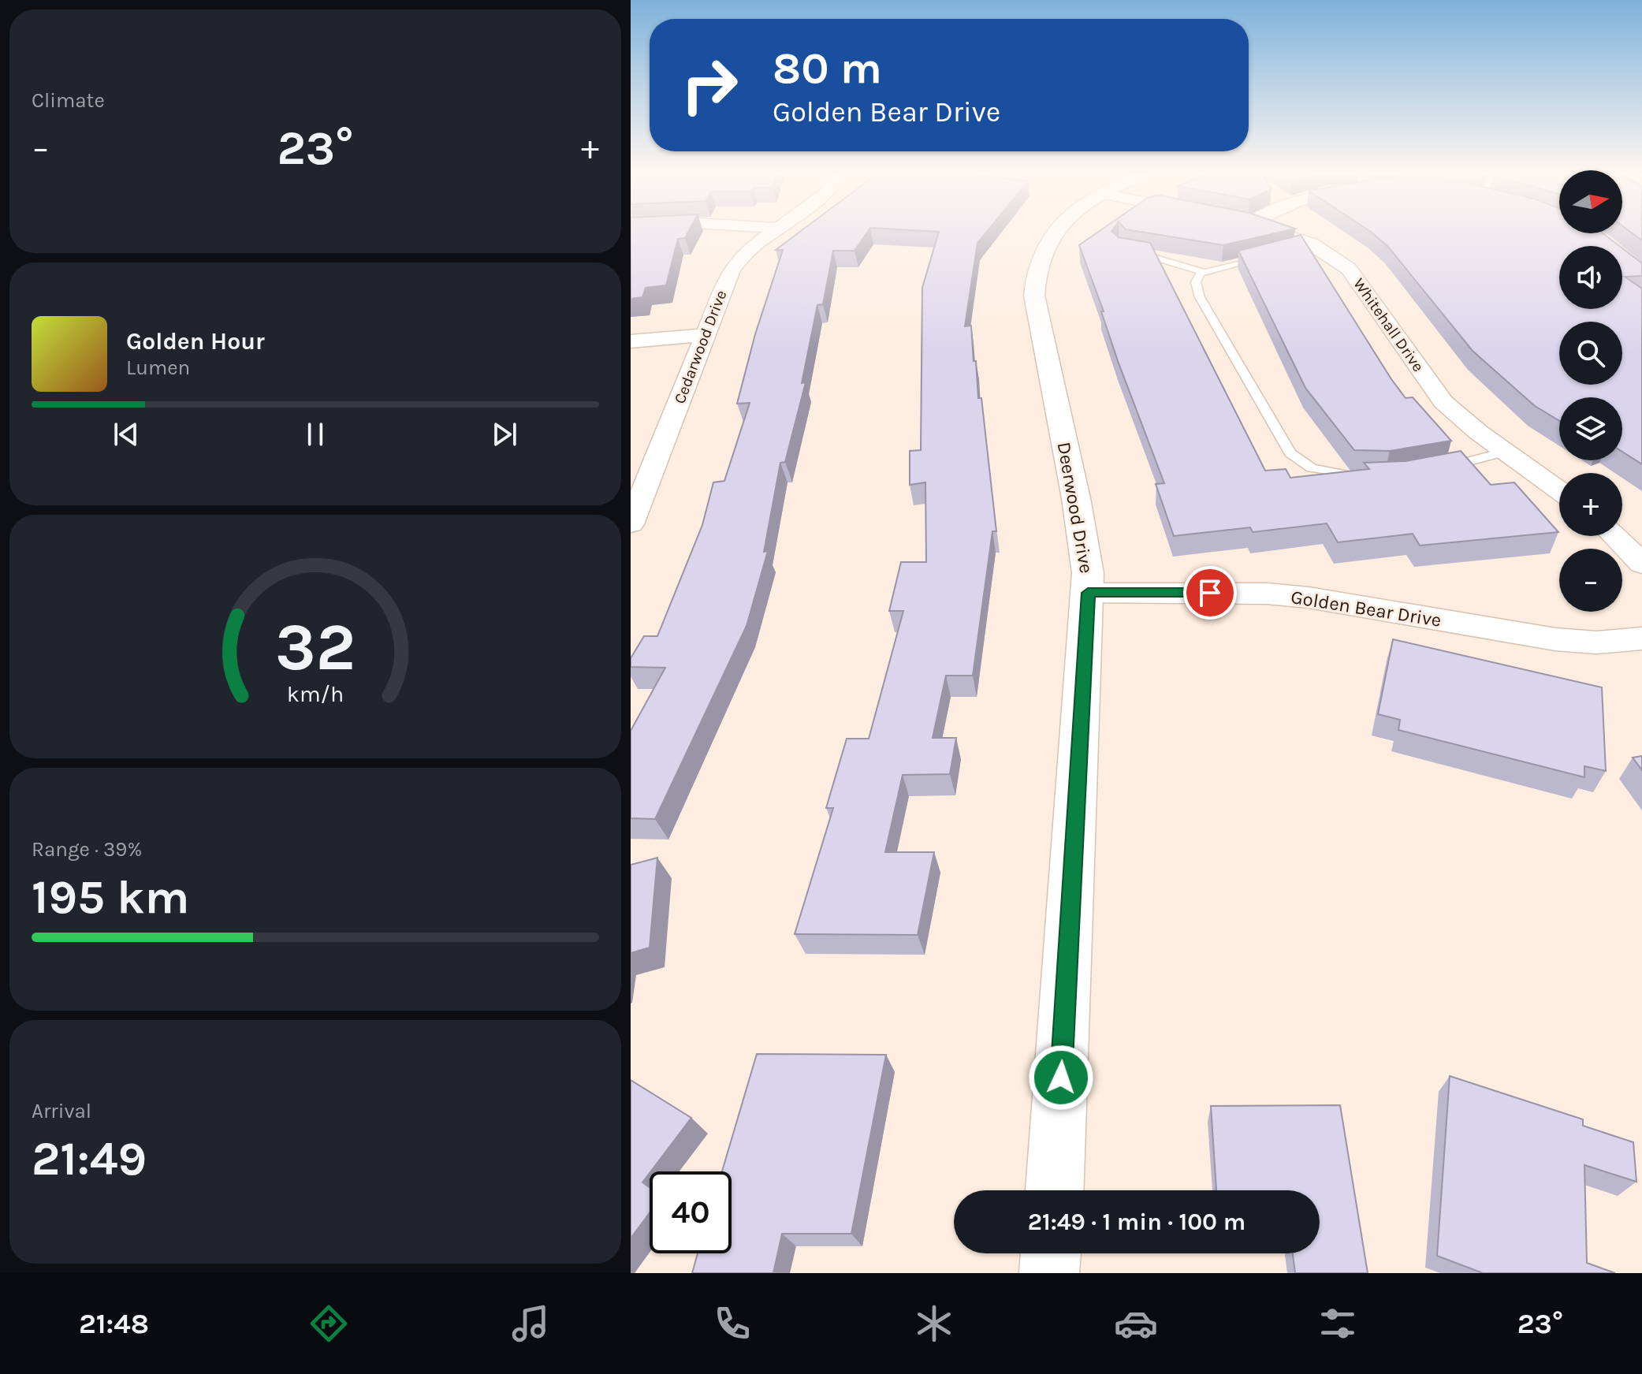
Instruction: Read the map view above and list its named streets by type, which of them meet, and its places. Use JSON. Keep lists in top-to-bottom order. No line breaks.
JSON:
{"streets":{"street":["Whitehall Drive","Cedarwood Drive","Deerwood Drive","Golden Bear Drive"]},"crossings":[["Deerwood Drive","Golden Bear Drive"]],"north":"right","page":{"tile":["Climate",["Range · 39%","195 km"],["Arrival","21:49"]],"turn":["80 m","Golden Bear Drive"],"heat":["−","23°","+"],"map_buttons":["+","−"],"song":["Golden Hour","Lumen"],"limit":"40","trip":"21:49 · 1 min · 100 m","tabs":["21:48","23°"],"gauge":["32","km/h"]}}
